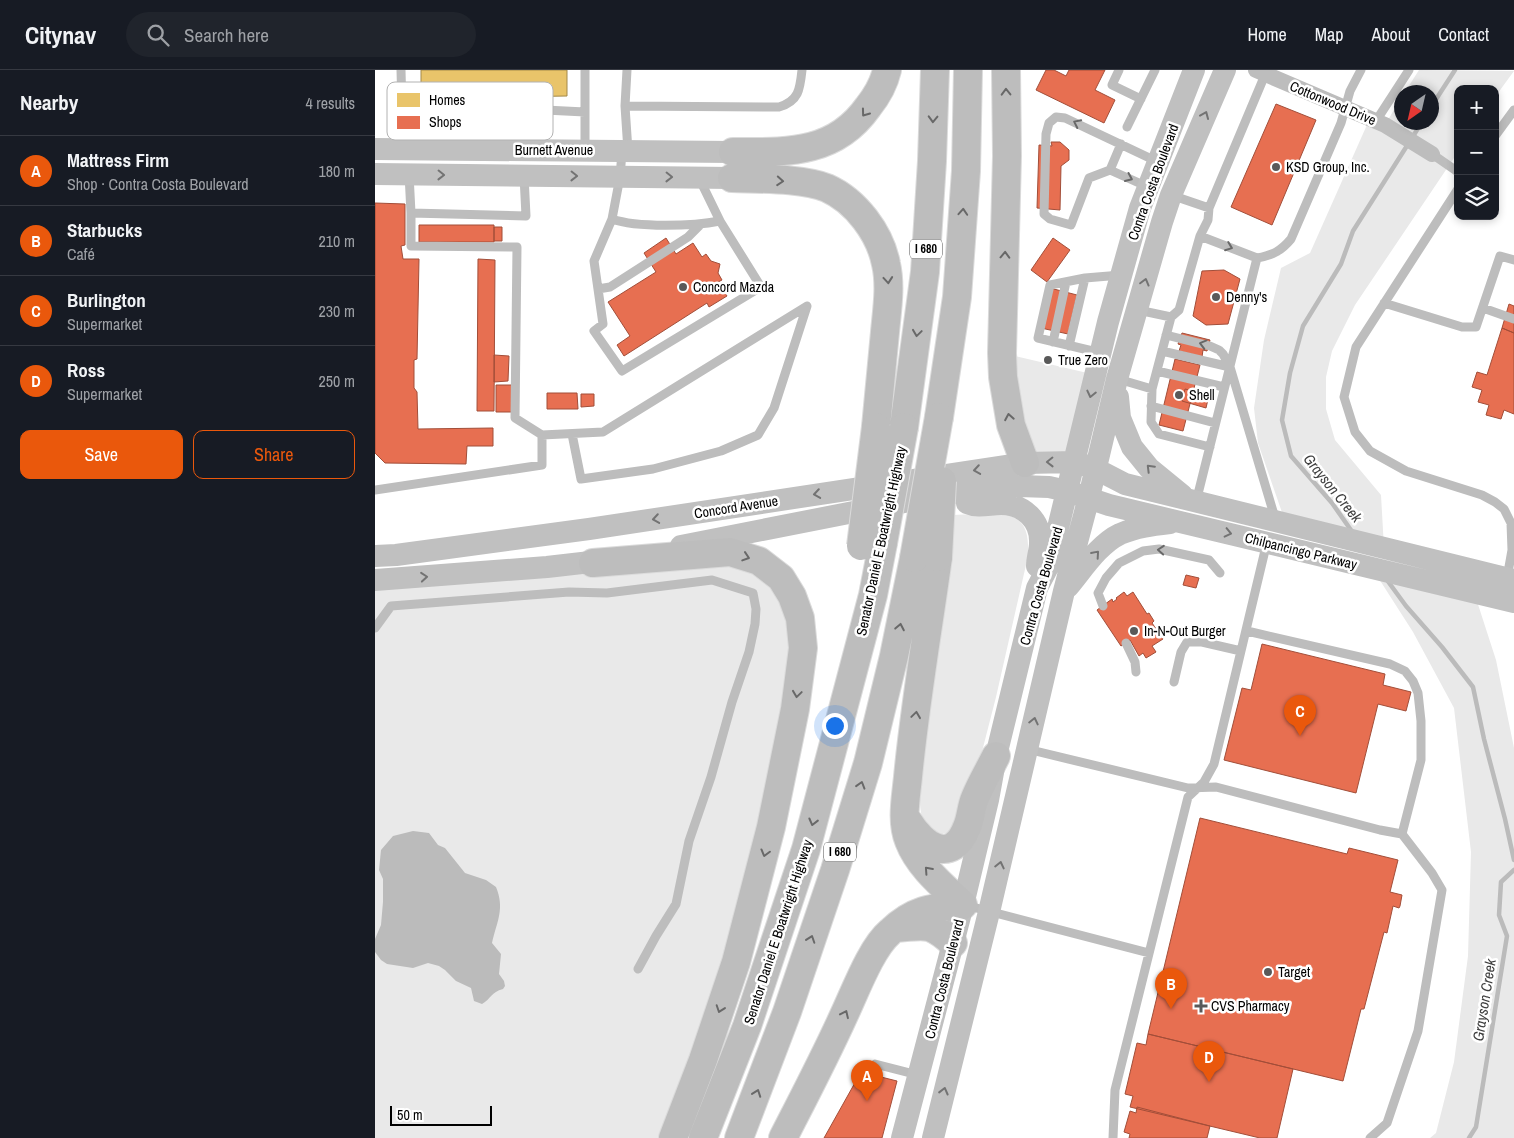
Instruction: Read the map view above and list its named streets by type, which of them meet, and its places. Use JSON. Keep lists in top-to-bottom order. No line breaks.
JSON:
{"streets":{"highway":["I 680","Senator Daniel E Boatwright Highway"],"main road":["Burnett Avenue","Contra Costa Boulevard","Concord Avenue","Chilpancingo Parkway"],"street":["Cottonwood Drive"]},"crossings":[["Contra Costa Boulevard","Concord Avenue"],["Contra Costa Boulevard","Chilpancingo Parkway"],["Concord Avenue","Chilpancingo Parkway"]],"water":["Grayson Creek"],"places":{"other":["KSD Group, Inc.","Concord Mazda","Denny's","True Zero","Shell","In-N-Out Burger","Target"],"health":["CVS Pharmacy"]},"legend":["Homes","Shops"],"scale_bar":"50 m","north":"bottom left","page":{"header":"Citynav","search":"Search here","nav":["Home","Map","About","Contact"],"heading":["Nearby","4 results"],"map_buttons":["+","−"],"list":[{"mark":"A","name":"Mattress Firm","note":"Shop · Contra Costa Boulevard","value":"180 m"},{"mark":"B","name":"Starbucks","note":"Café","value":"210 m"},{"mark":"C","name":"Burlington","note":"Supermarket","value":"230 m"},{"mark":"D","name":"Ross","note":"Supermarket","value":"250 m"}],"buttons":["Save","Share"],"pins":["C","B","D","A"],"scale":"50 m"}}
